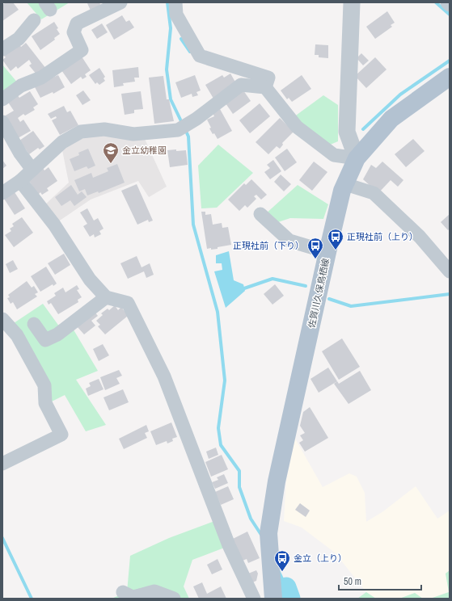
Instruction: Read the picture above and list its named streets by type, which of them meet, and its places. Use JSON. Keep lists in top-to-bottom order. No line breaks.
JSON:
{"streets":{"main road":["佐賀川久保鳥栖線"]},"places":{"school or university":["金立幼稚園"],"bus stop":["正現社前（上り）","正現社前（下り）","金立（上り）"]},"scale_bar":"50 m"}
